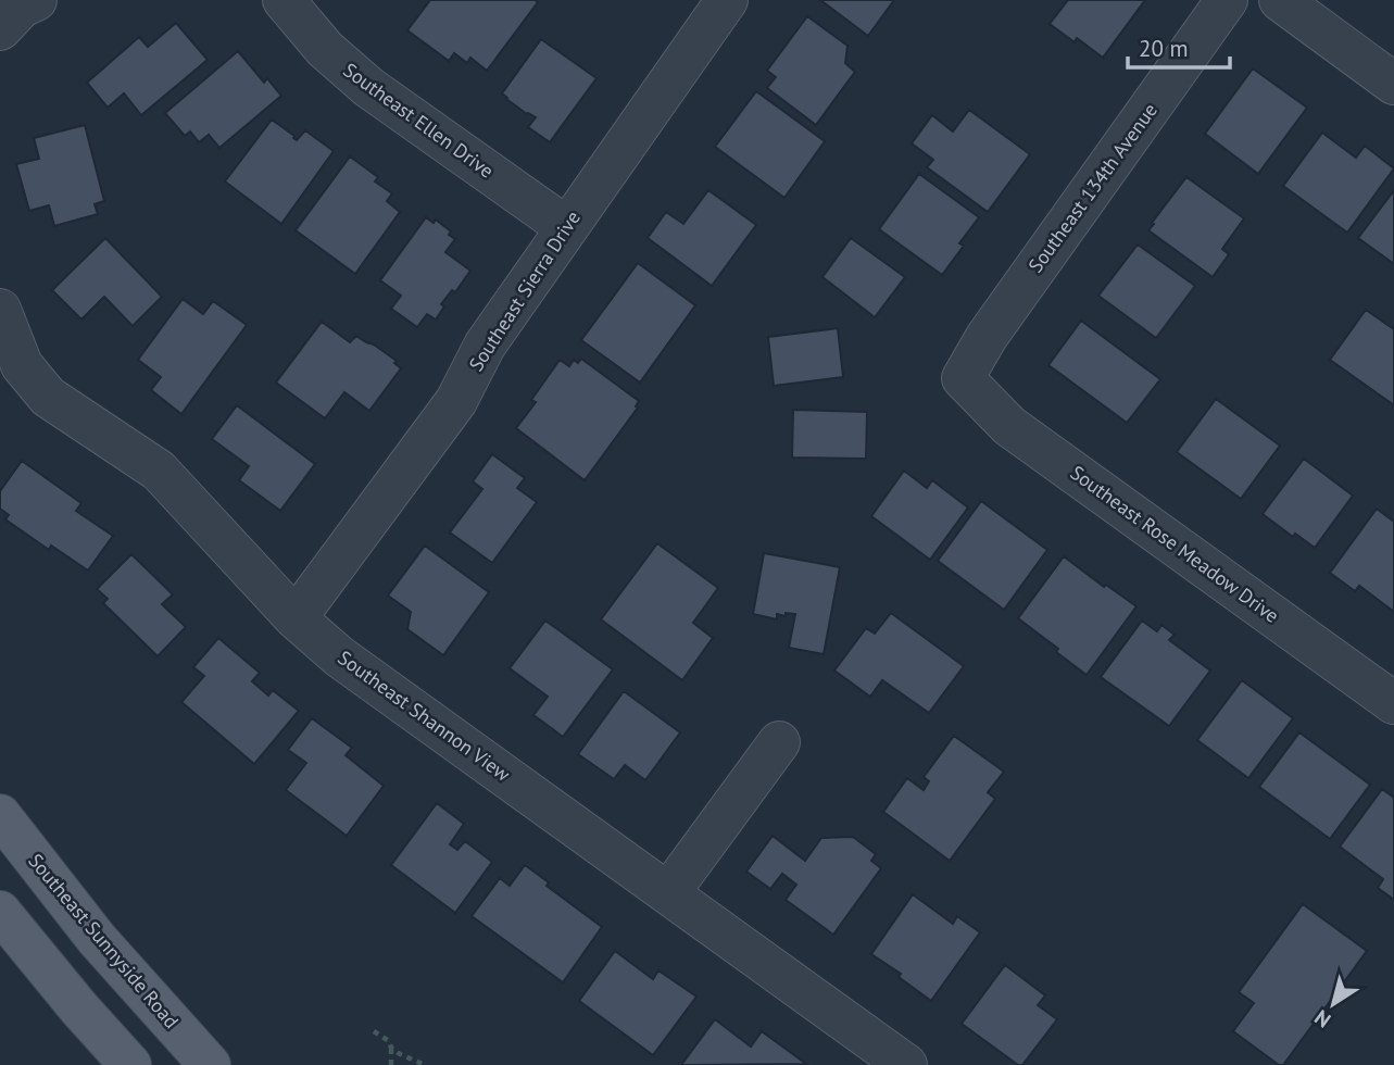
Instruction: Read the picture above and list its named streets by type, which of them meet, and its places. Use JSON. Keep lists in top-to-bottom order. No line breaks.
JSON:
{"streets":{"main road":["Southeast Sunnyside Road"],"street":["Southeast Ellen Drive","Southeast 134th Avenue","Southeast Sierra Drive","Southeast Rose Meadow Drive","Southeast Shannon View"]},"crossings":[["Southeast Ellen Drive","Southeast Sierra Drive"],["Southeast 134th Avenue","Southeast Rose Meadow Drive"],["Southeast Sierra Drive","Southeast Shannon View"]],"scale_bar":"20 m","north":"bottom left"}
